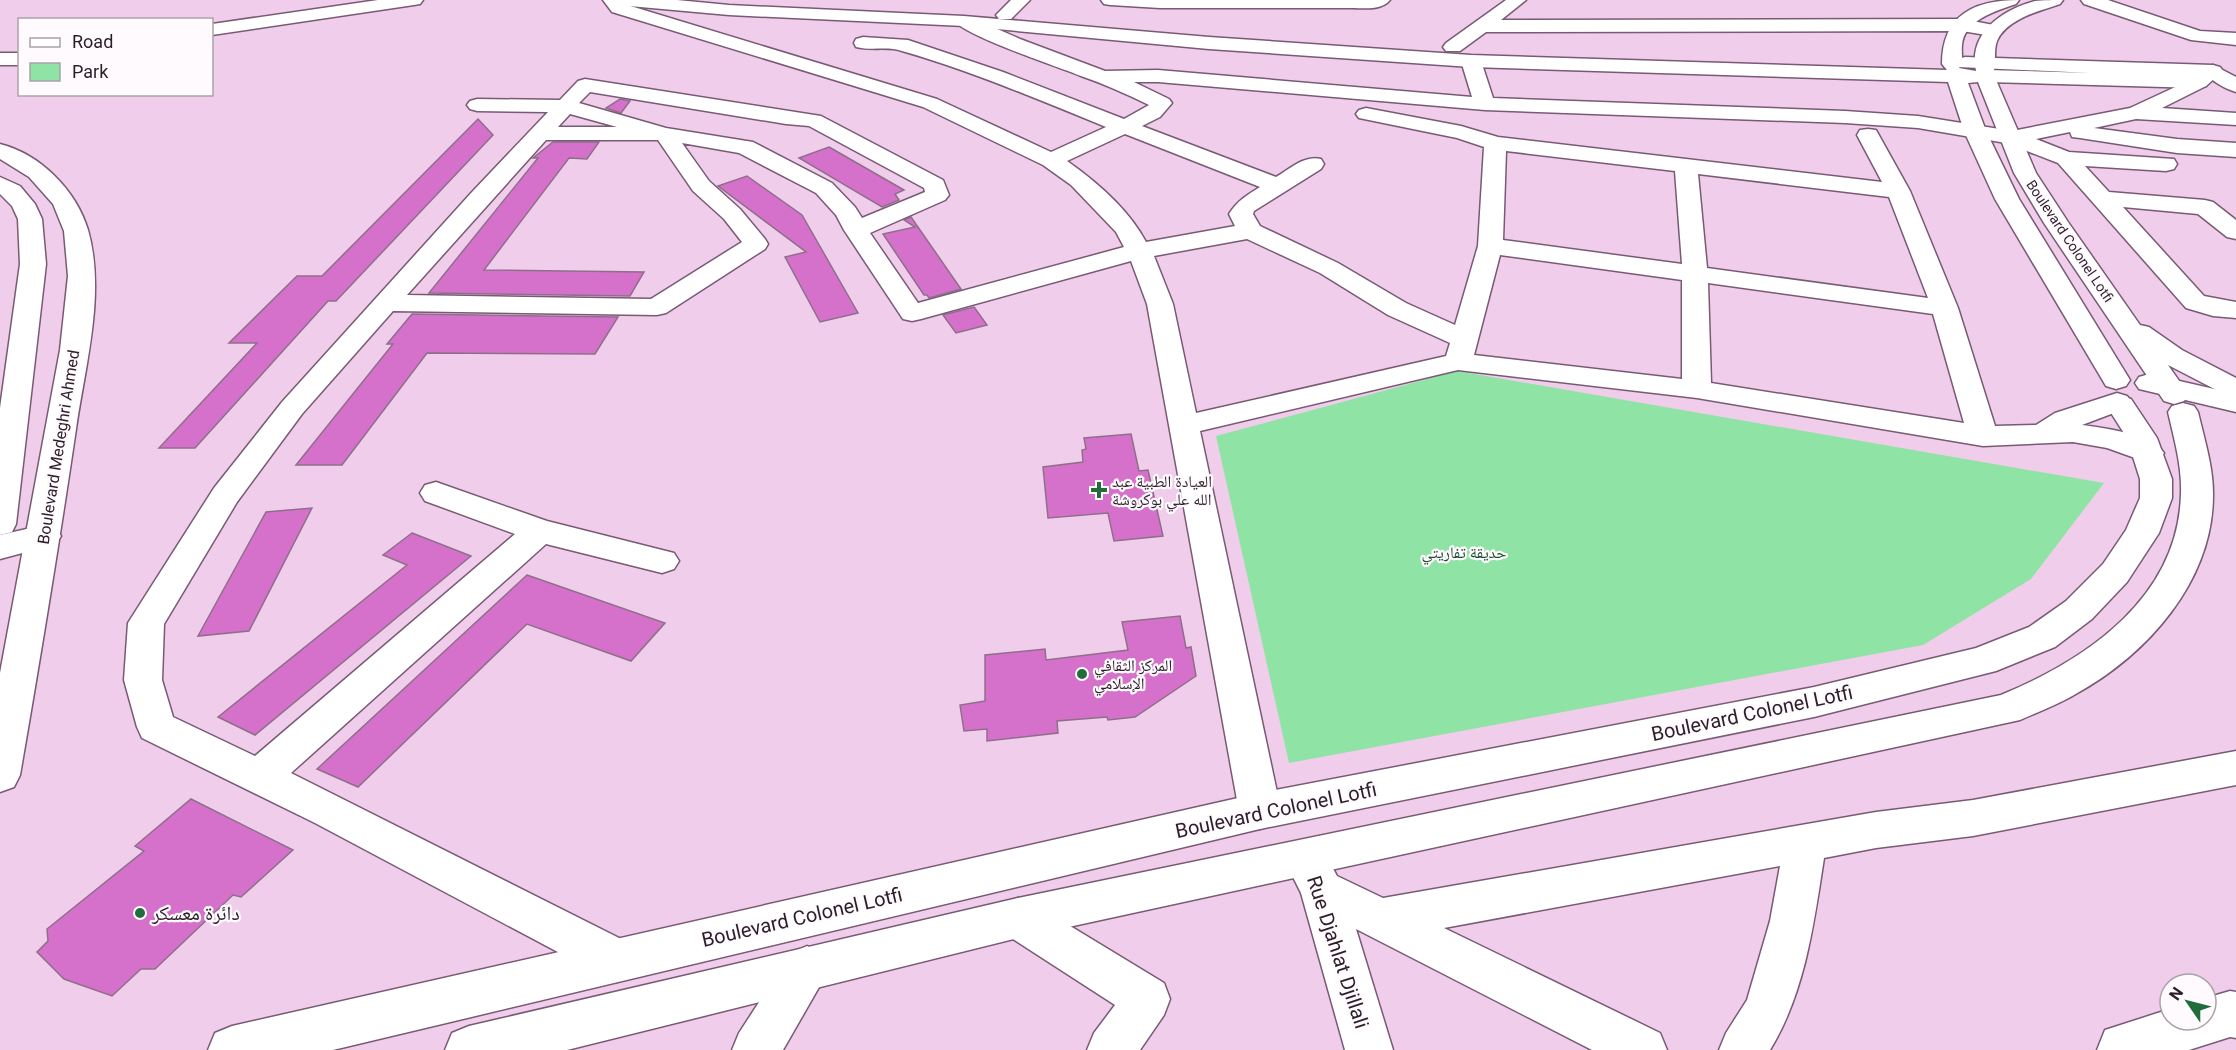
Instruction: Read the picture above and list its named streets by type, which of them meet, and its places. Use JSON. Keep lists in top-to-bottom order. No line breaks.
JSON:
{"streets":{"street":["Boulevard Colonel Lotfi","Boulevard Medeghri Ahmed","Rue Djahlat Djillali"]},"crossings":[["Boulevard Colonel Lotfi","Rue Djahlat Djillali"]],"parks":["حديقة تفاريتي"],"places":{"health":["العيادة الطبية عبد الله علي بوكروشة"],"other":["المركز الثقافي الإسلامي","دائرة معسكر"]},"legend":["Road","Park"],"north":"top left"}
